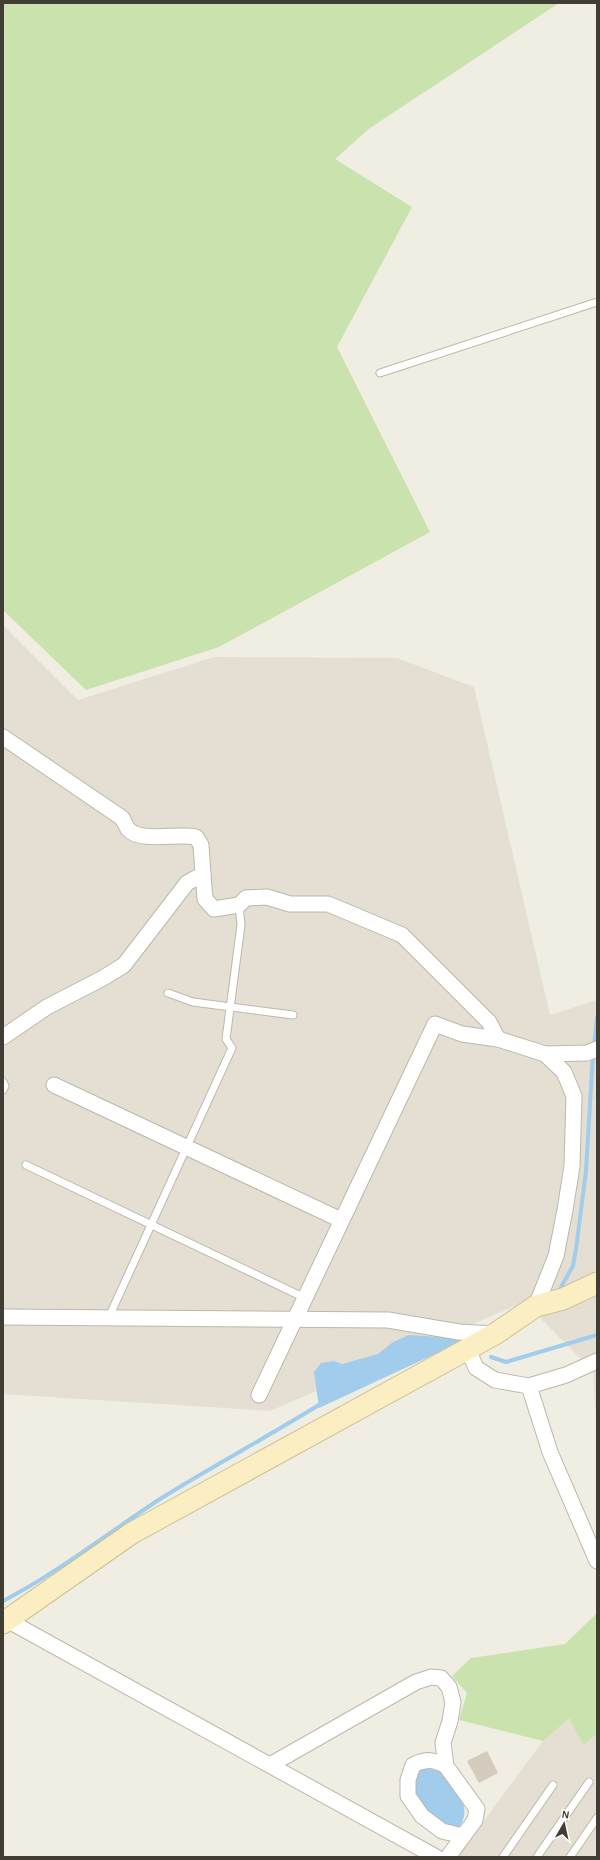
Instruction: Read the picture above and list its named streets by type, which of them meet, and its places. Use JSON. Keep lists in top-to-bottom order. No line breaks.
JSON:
{"north":"top"}
